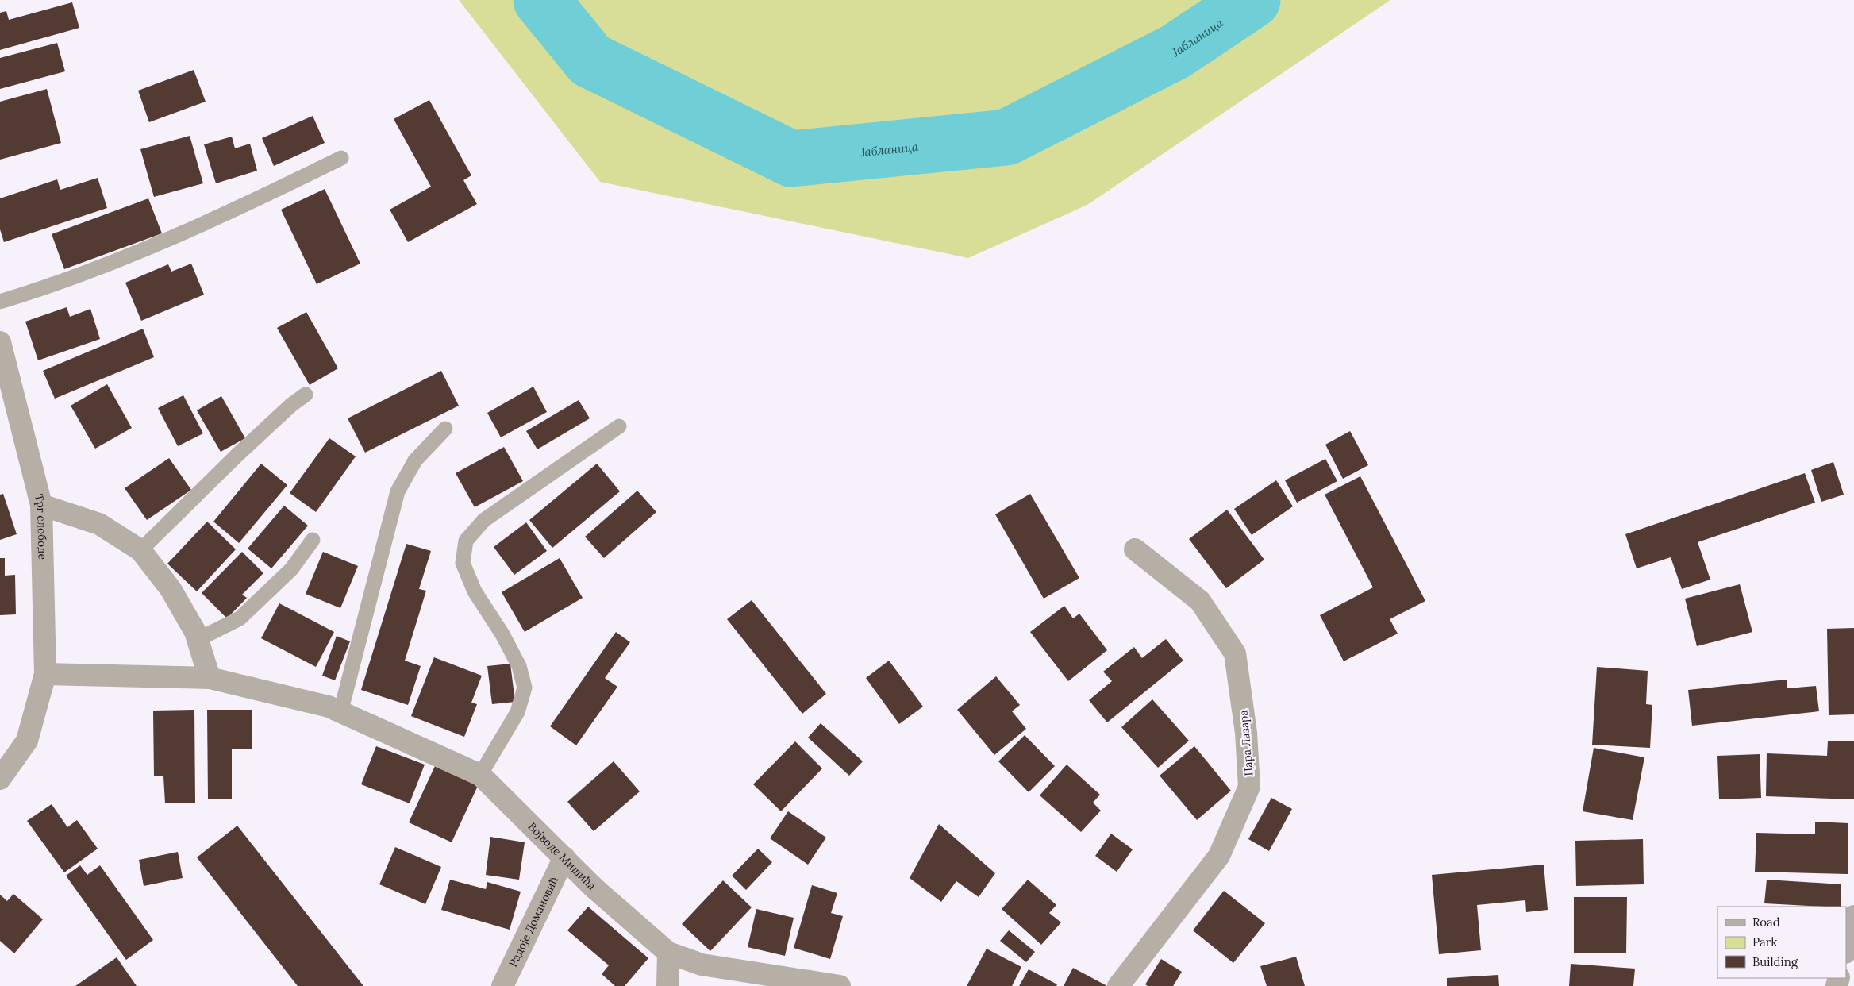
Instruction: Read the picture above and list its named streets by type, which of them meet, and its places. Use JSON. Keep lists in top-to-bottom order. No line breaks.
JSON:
{"streets":{"street":["Трг слободе","Цара Лазара","Војводе Мишића","Радоје Домановић"]},"crossings":[["Војводе Мишића","Радоје Домановић"]],"water":["Јабланица"],"legend":["Road","Park","Building"]}
